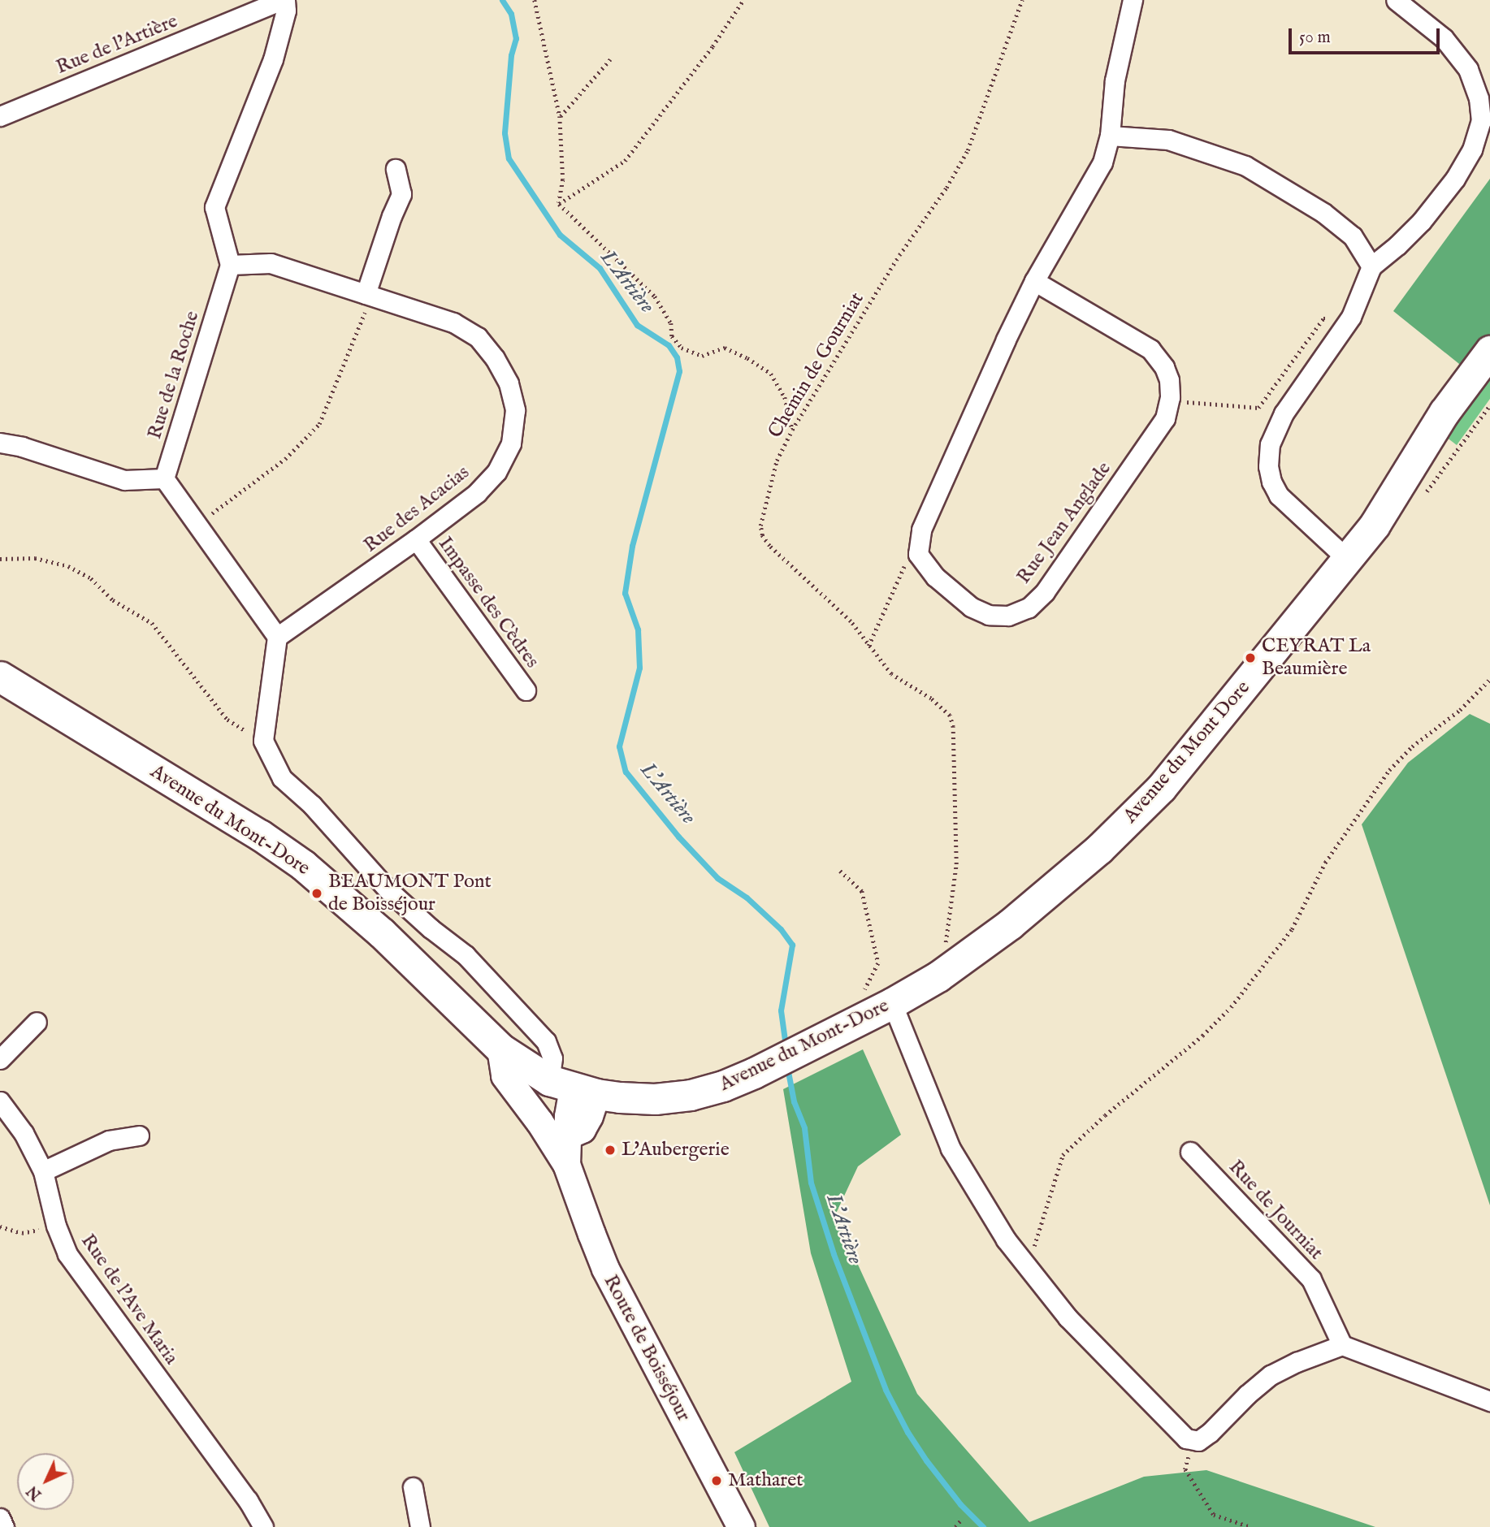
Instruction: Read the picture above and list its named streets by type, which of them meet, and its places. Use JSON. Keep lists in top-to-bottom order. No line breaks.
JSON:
{"streets":{"main road":["Avenue du Mont Dore","Avenue du Mont-Dore"],"street":["Rue de l'Artière","Rue de la Roche","Rue des Acacias","Rue Jean Anglade","Impasse des Cèdres","Rue de Journiat","Rue de l'Ave Maria","Route de Boisséjour"],"path":["Chemin de Gourniat"]},"crossings":[["Chemin de Gourniat","Avenue du Mont Dore"],["Chemin de Gourniat","Avenue du Mont-Dore"],["Rue de la Roche","Rue des Acacias"],["Rue des Acacias","Impasse des Cèdres"],["Avenue du Mont Dore","Avenue du Mont-Dore"],["Avenue du Mont-Dore","Route de Boisséjour"]],"water":["L'Artière"],"places":["CEYRAT La Beaumière","BEAUMONT Pont de Boisséjour","L'Aubergerie","Matharet"],"scale_bar":"50 m","north":"bottom left"}
